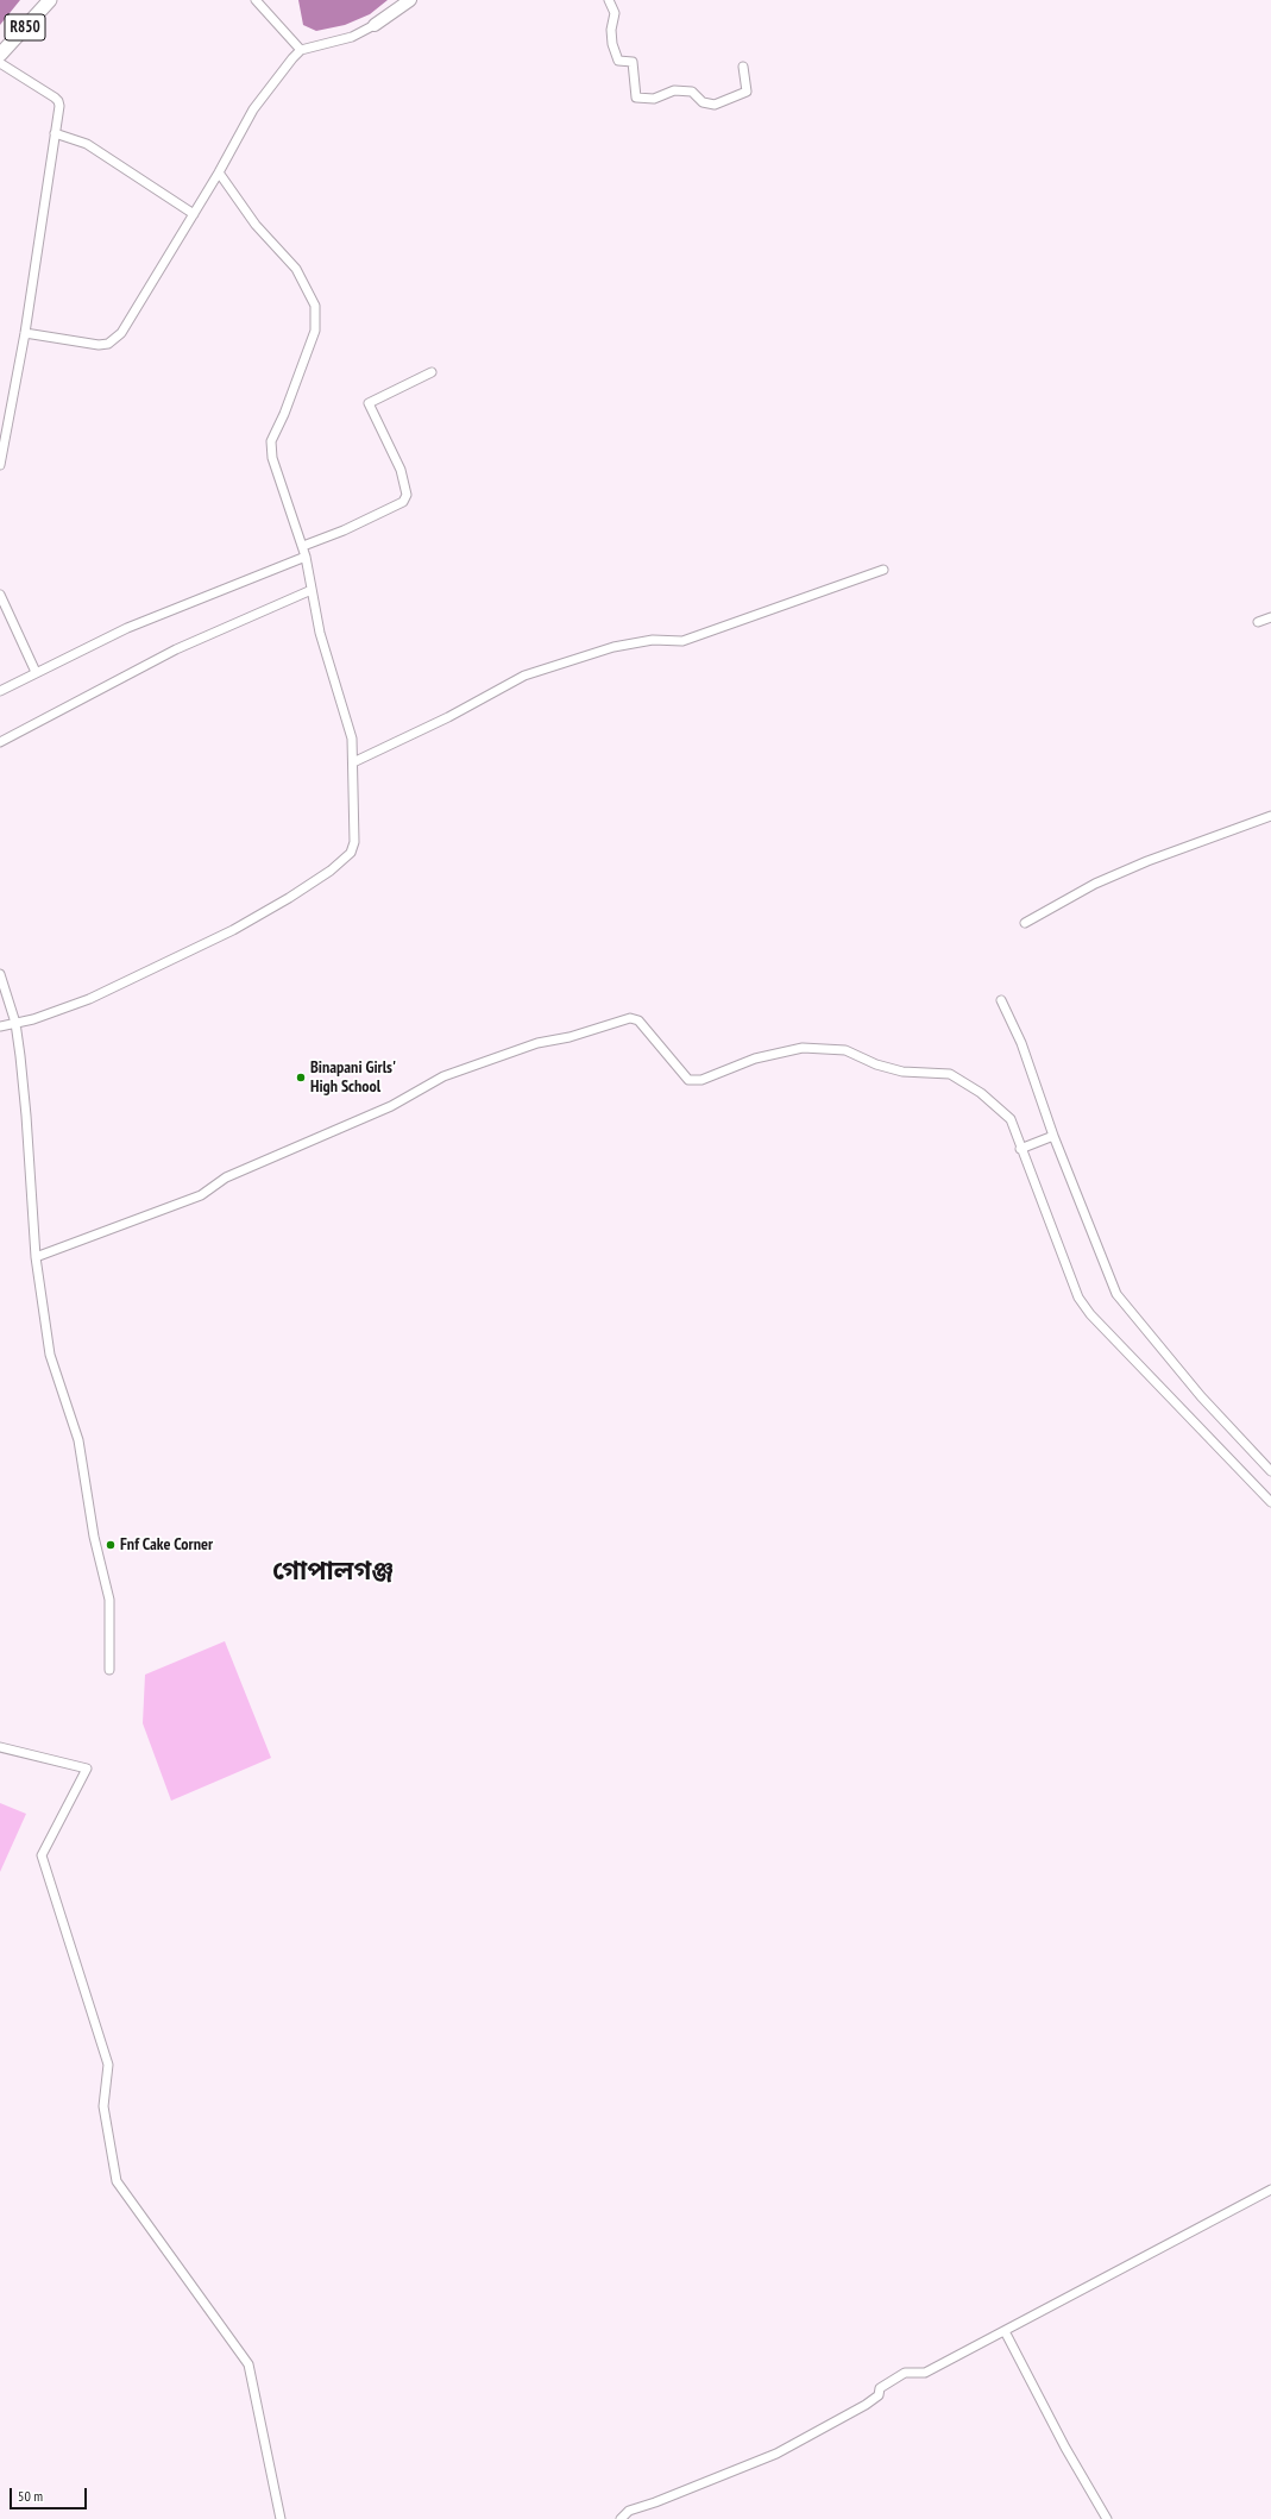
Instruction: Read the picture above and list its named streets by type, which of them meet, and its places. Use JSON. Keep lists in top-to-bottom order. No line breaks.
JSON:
{"streets":{"main road":["R850"]},"districts":["গোপালগঞ্জ"],"places":["Binapani Girls' High School","Fnf Cake Corner"],"scale_bar":"50 m"}
